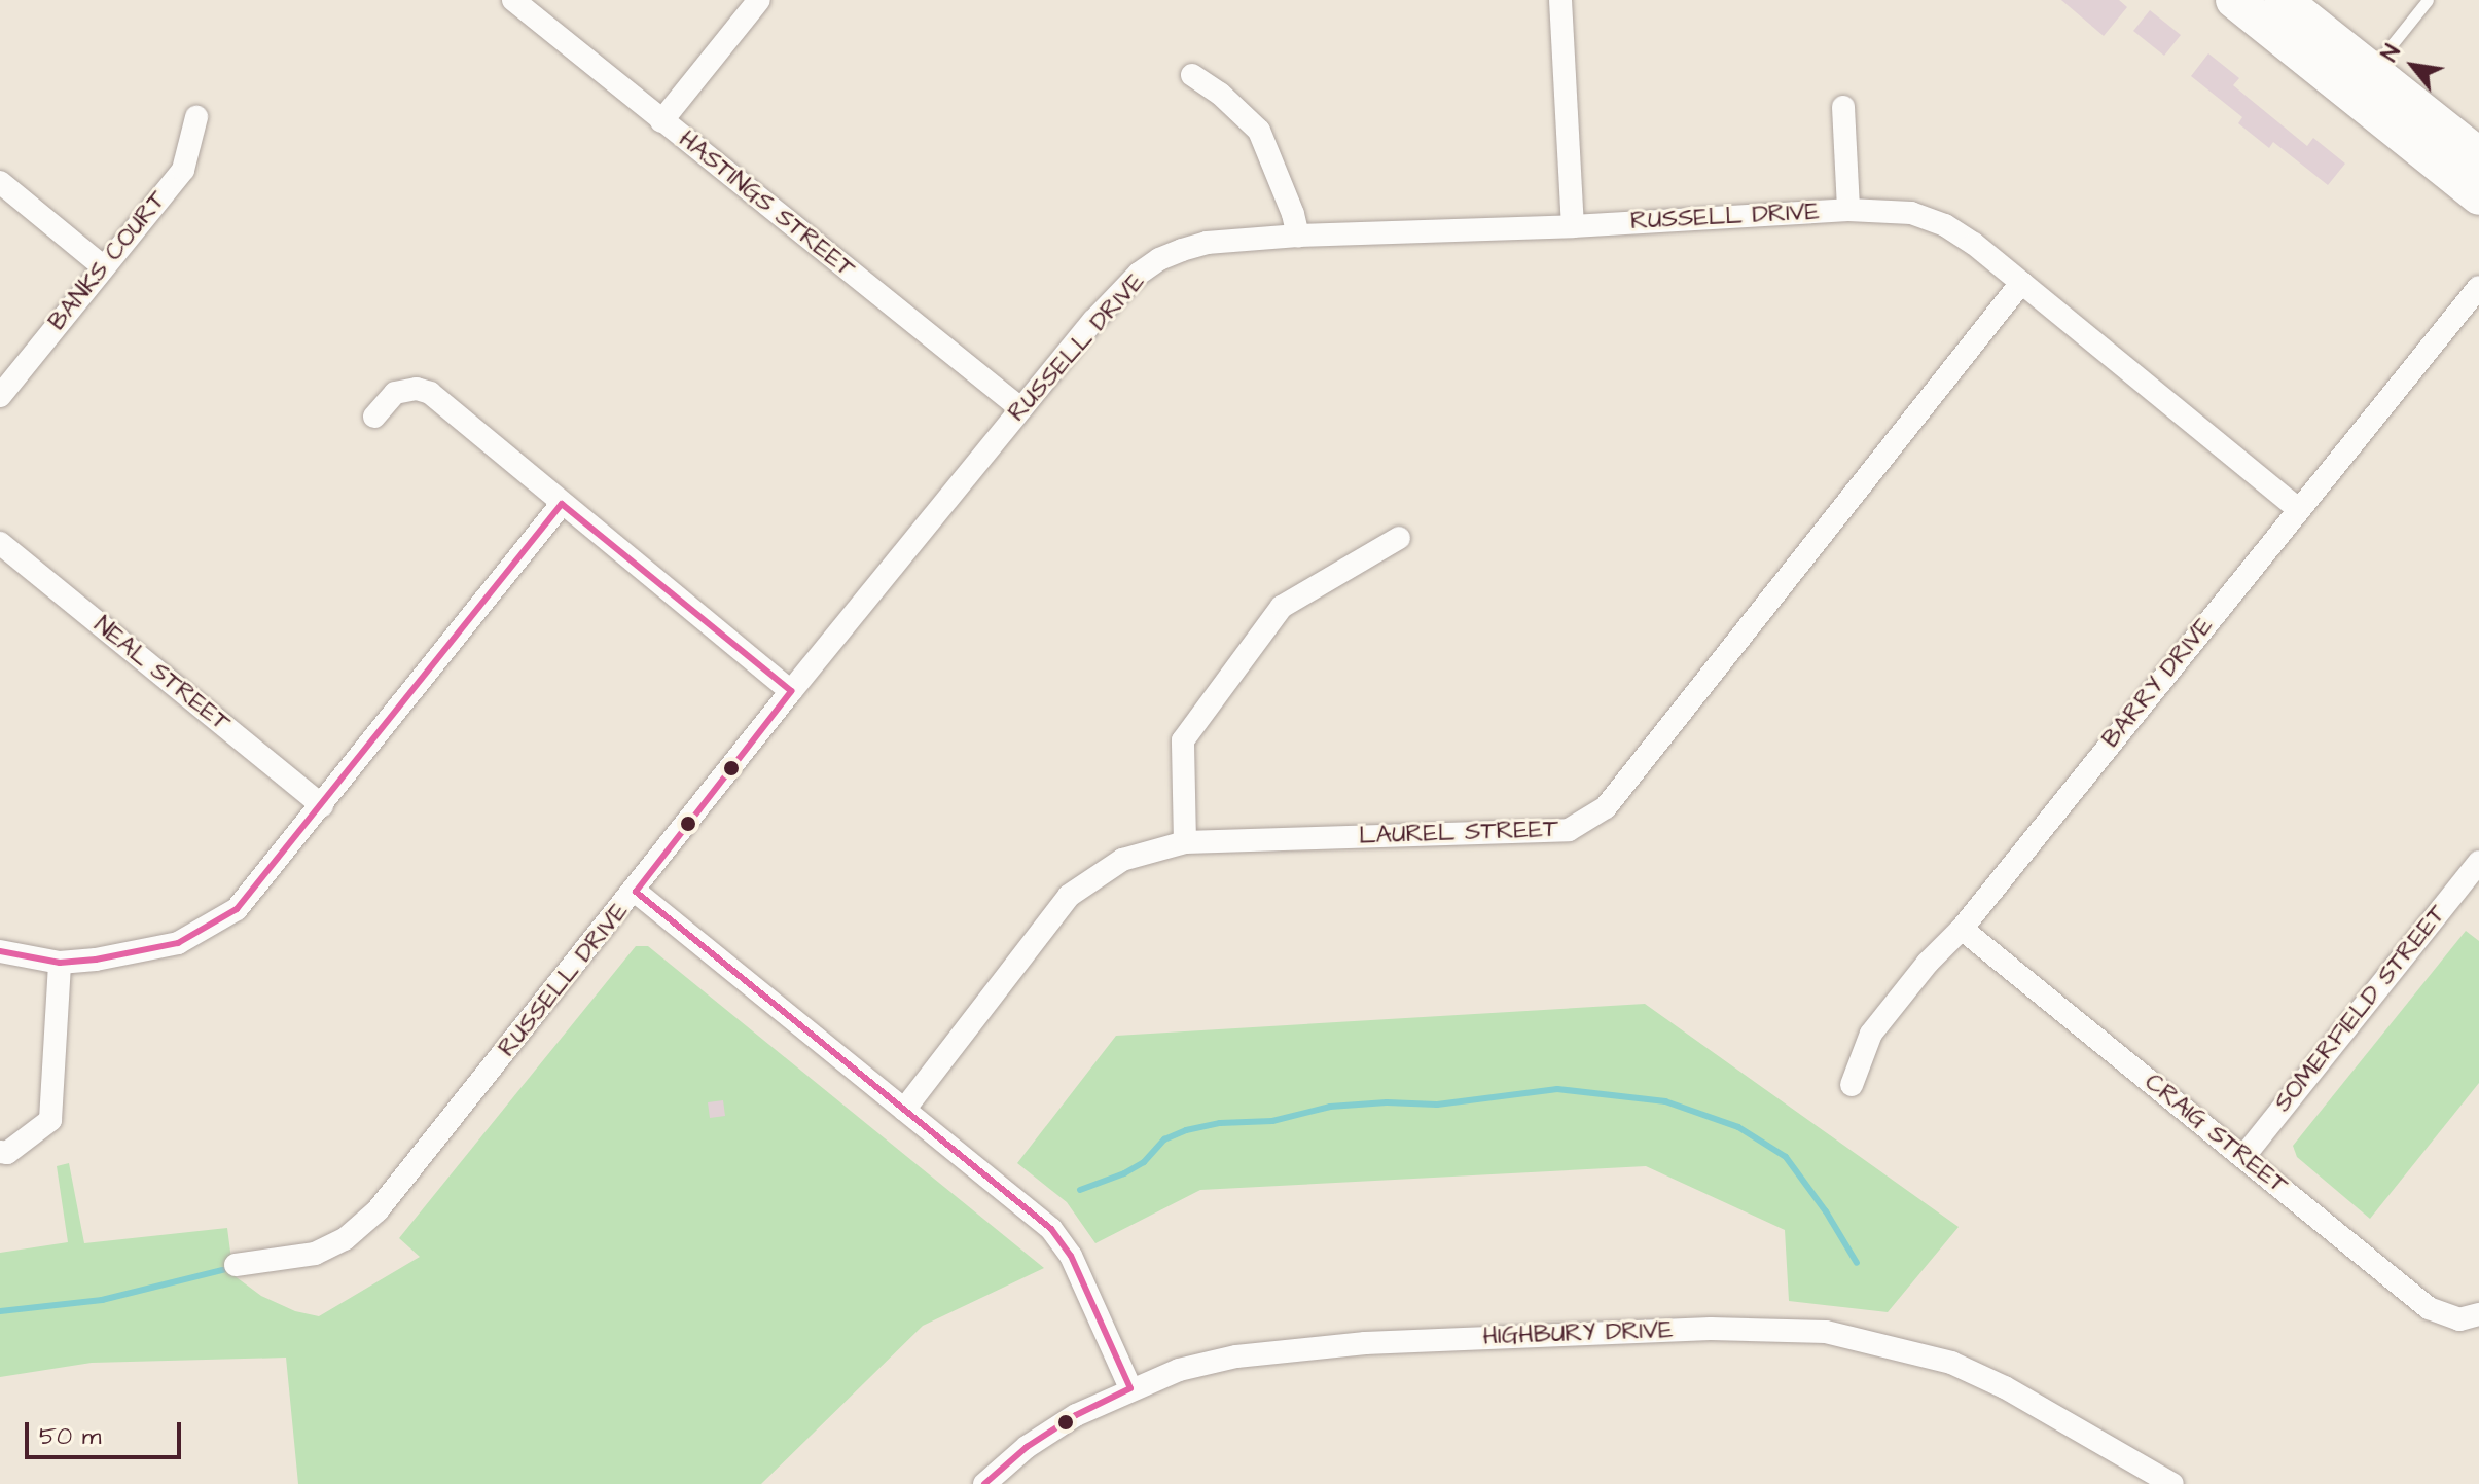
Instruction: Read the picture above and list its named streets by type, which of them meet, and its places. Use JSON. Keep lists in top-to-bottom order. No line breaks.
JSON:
{"streets":{"street":["HASTINGS STREET","RUSSELL DRIVE","BANKS COURT","NEAL STREET","BARRY DRIVE","LAUREL STREET","SOMERFIELD STREET","CRAIG STREET","HIGHBURY DRIVE"]},"crossings":[["HASTINGS STREET","RUSSELL DRIVE"],["RUSSELL DRIVE","BARRY DRIVE"],["RUSSELL DRIVE","LAUREL STREET"],["BARRY DRIVE","CRAIG STREET"],["SOMERFIELD STREET","CRAIG STREET"]],"scale_bar":"50 m","north":"top left"}
